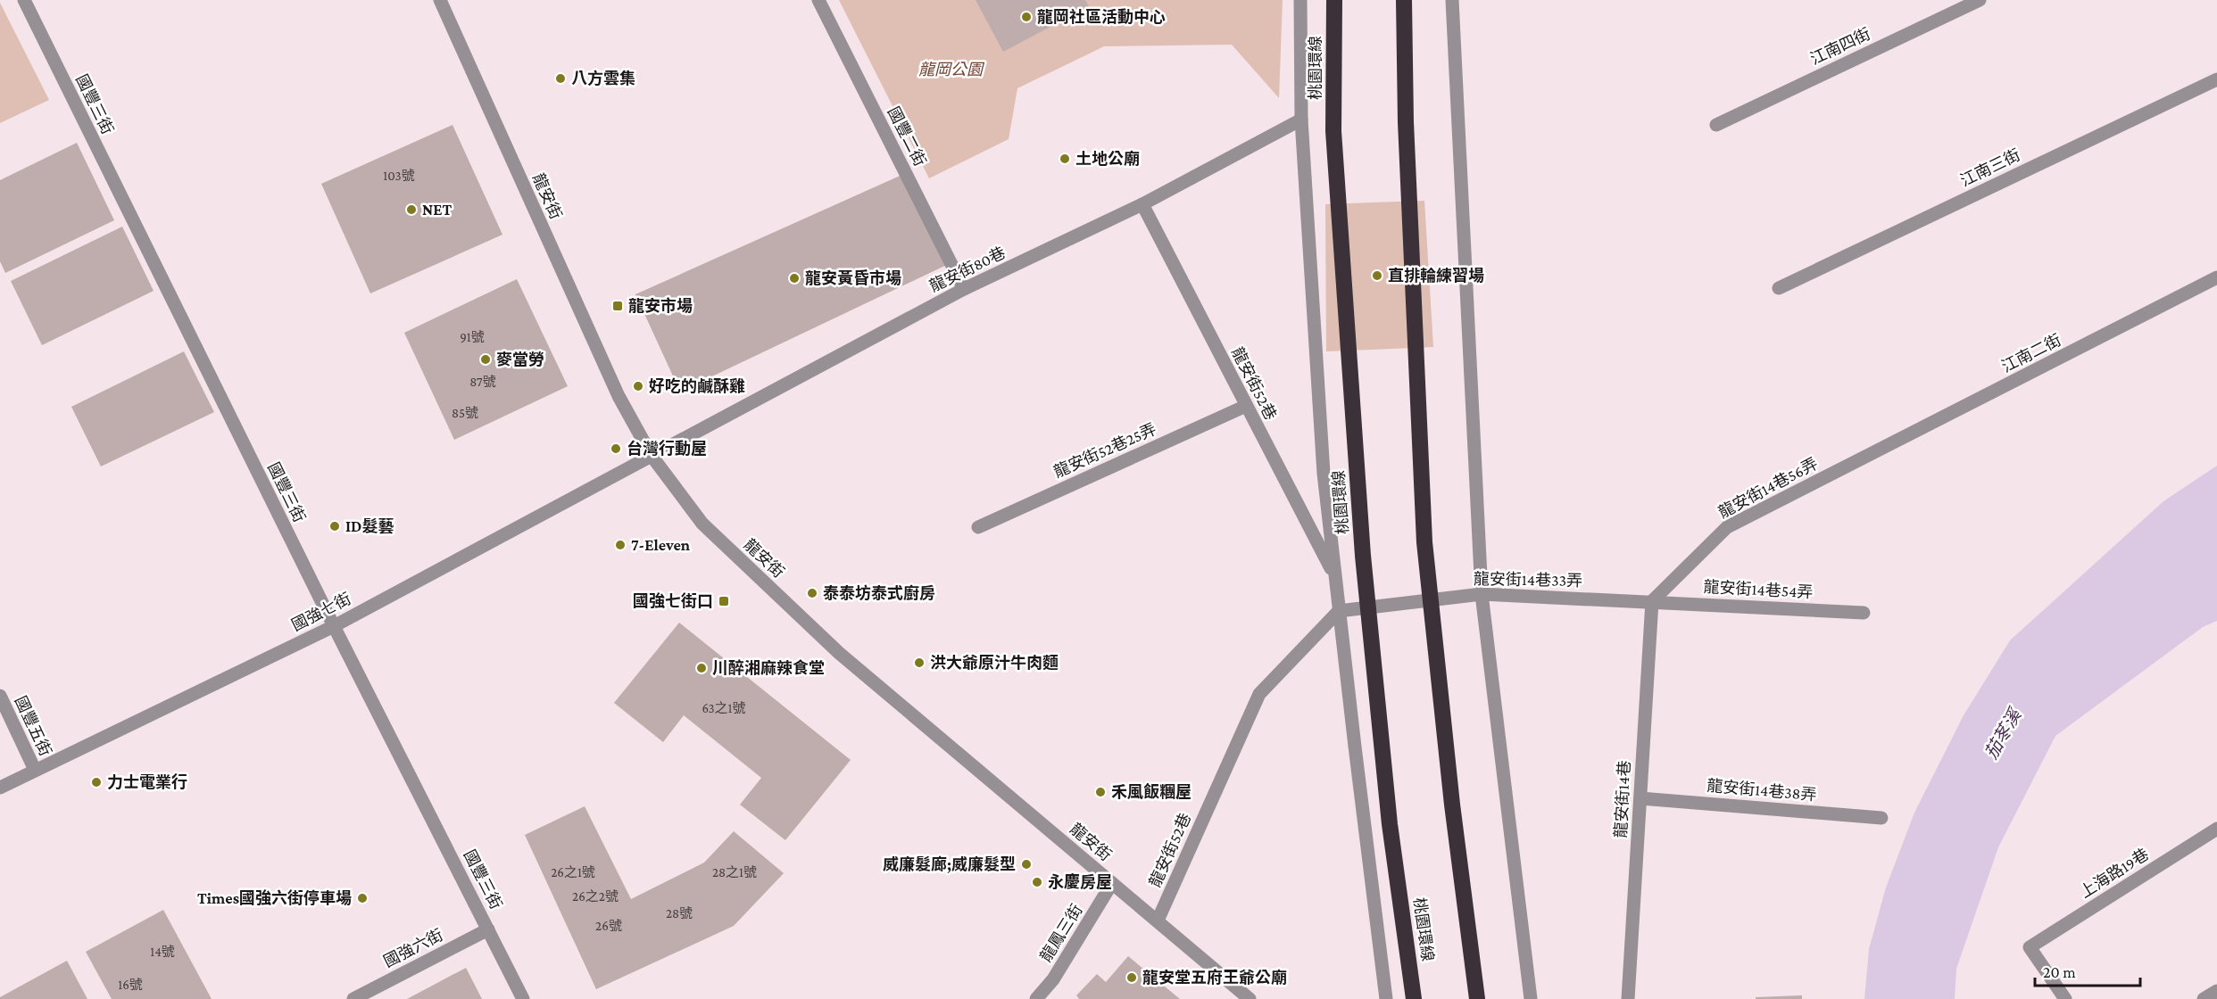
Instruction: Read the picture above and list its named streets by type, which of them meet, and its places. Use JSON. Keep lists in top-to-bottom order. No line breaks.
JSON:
{"streets":{"highway":["桃園環線"],"street":["江南四街","國豐三街","國豐二街","江南三街","龍安街","龍安街80巷","江南二街","龍安街52巷","龍安街52巷25弄","龍安街14巷56弄","龍安街14巷33弄","龍安街14巷54弄","國強七街","國豐五街","龍安街14巷38弄","龍安街14巷","上海路19巷","龍鳳三街","國強六街"]},"crossings":[["國豐三街","國強七街"],["國豐三街","國強六街"],["國豐二街","龍安街80巷"],["龍安街","龍安街80巷"],["龍安街","龍安街52巷"],["龍安街","國強七街"],["龍安街","龍鳳三街"],["龍安街80巷","龍安街52巷"],["龍安街80巷","國強七街"],["江南二街","龍安街14巷56弄"],["龍安街52巷","龍安街52巷25弄"],["龍安街52巷","龍安街14巷33弄"],["龍安街14巷56弄","龍安街14巷33弄"],["龍安街14巷56弄","龍安街14巷54弄"],["龍安街14巷56弄","龍安街14巷"],["龍安街14巷33弄","龍安街14巷54弄"],["龍安街14巷33弄","龍安街14巷"],["龍安街14巷54弄","龍安街14巷"],["國強七街","國豐五街"],["龍安街14巷38弄","龍安街14巷"]],"water":["茄苳溪"],"parks":["龍岡公園"],"places":{"other":["龍岡社區活動中心","八方雲集","土地公廟","NET","直排輪練習場","龍安黃昏市場","麥當勞","好吃的鹹酥雞","台灣行動屋","ID髮藝","7-Eleven","泰泰坊泰式廚房","洪大爺原汁牛肉麵","川醉湘麻辣食堂","力士電業行","禾風飯糰屋","威廉髮廊;威廉髮型","永慶房屋","Times國強六街停車場","龍安堂五府王爺公廟"],"transit":["龍安市場","國強七街口"]},"house_numbers":["103號","91號","87號","85號","63之1號","26之1號","28之1號","26之2號","28號","26號","14號","16號"],"scale_bar":"20 m"}
